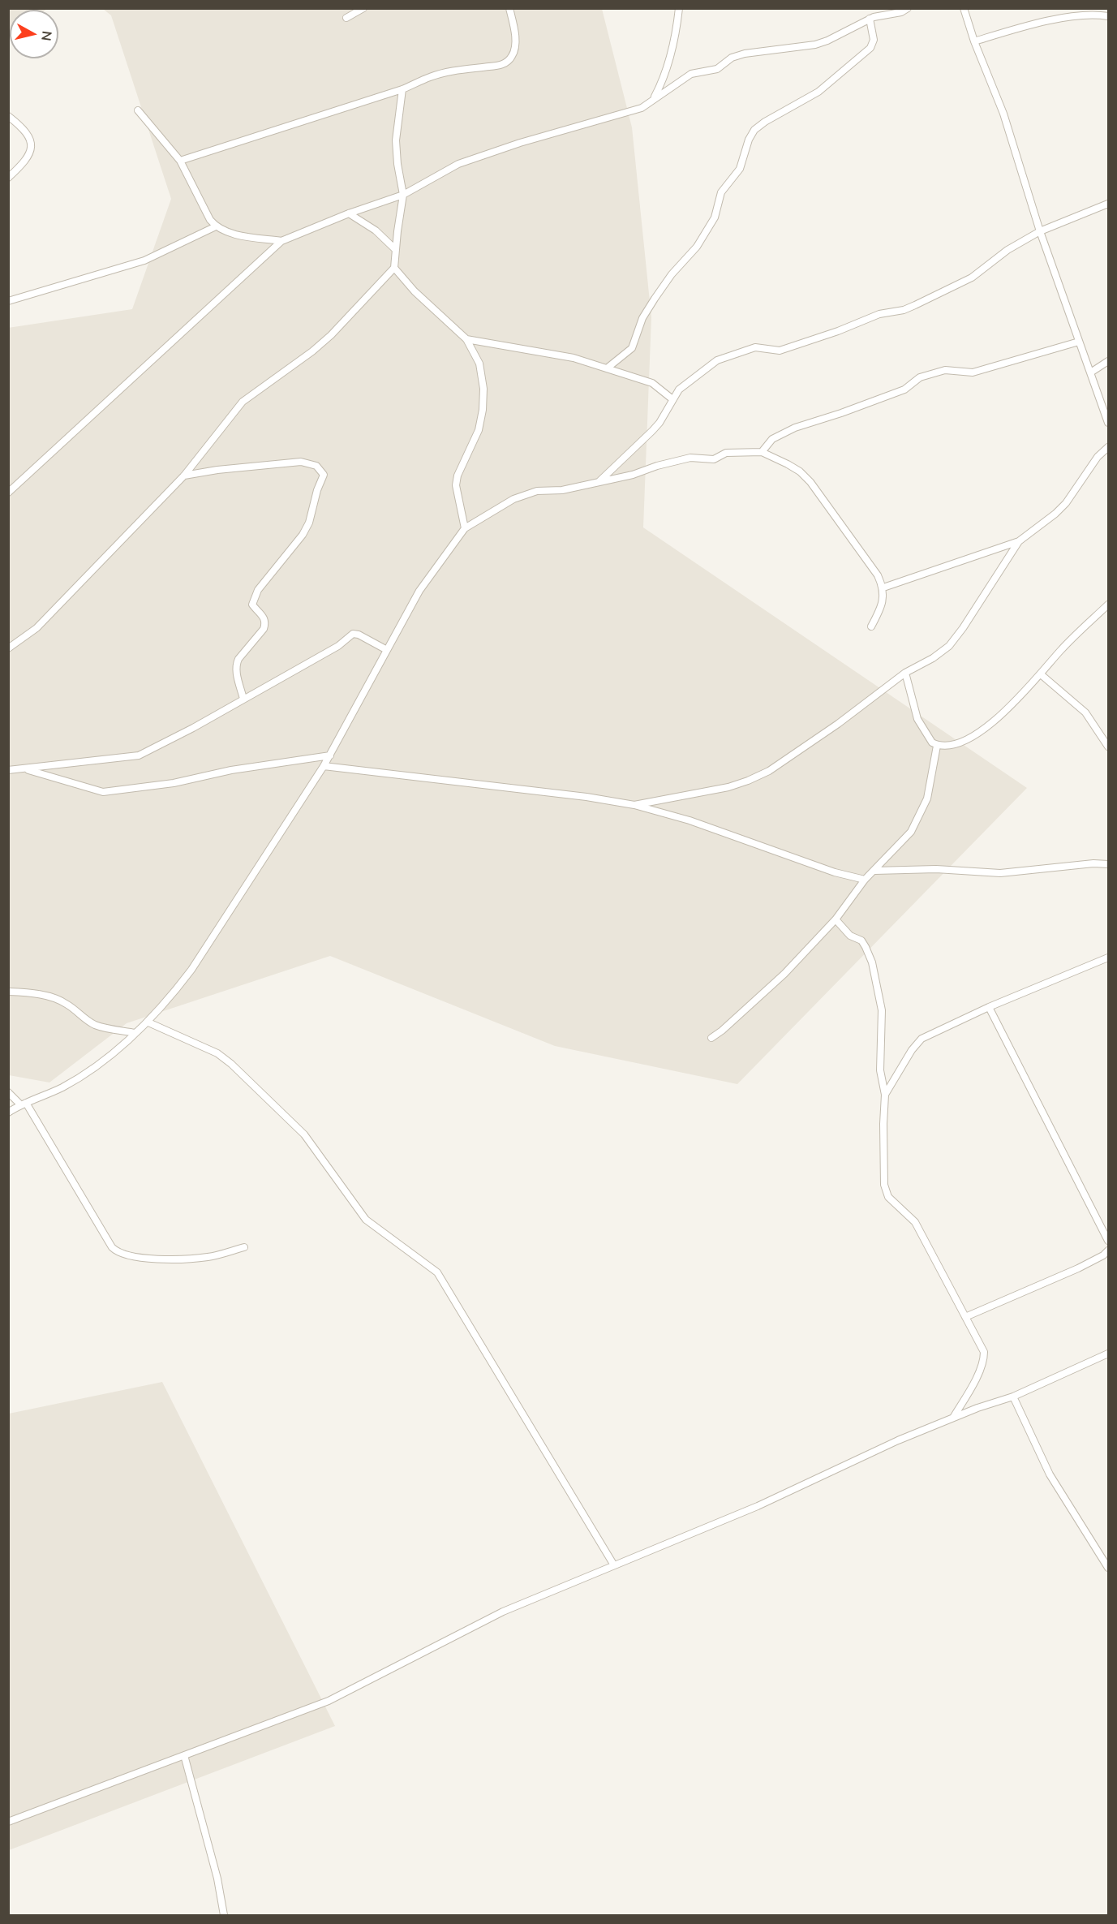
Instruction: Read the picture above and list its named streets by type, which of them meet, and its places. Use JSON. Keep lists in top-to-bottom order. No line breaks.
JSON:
{"north":"right"}
